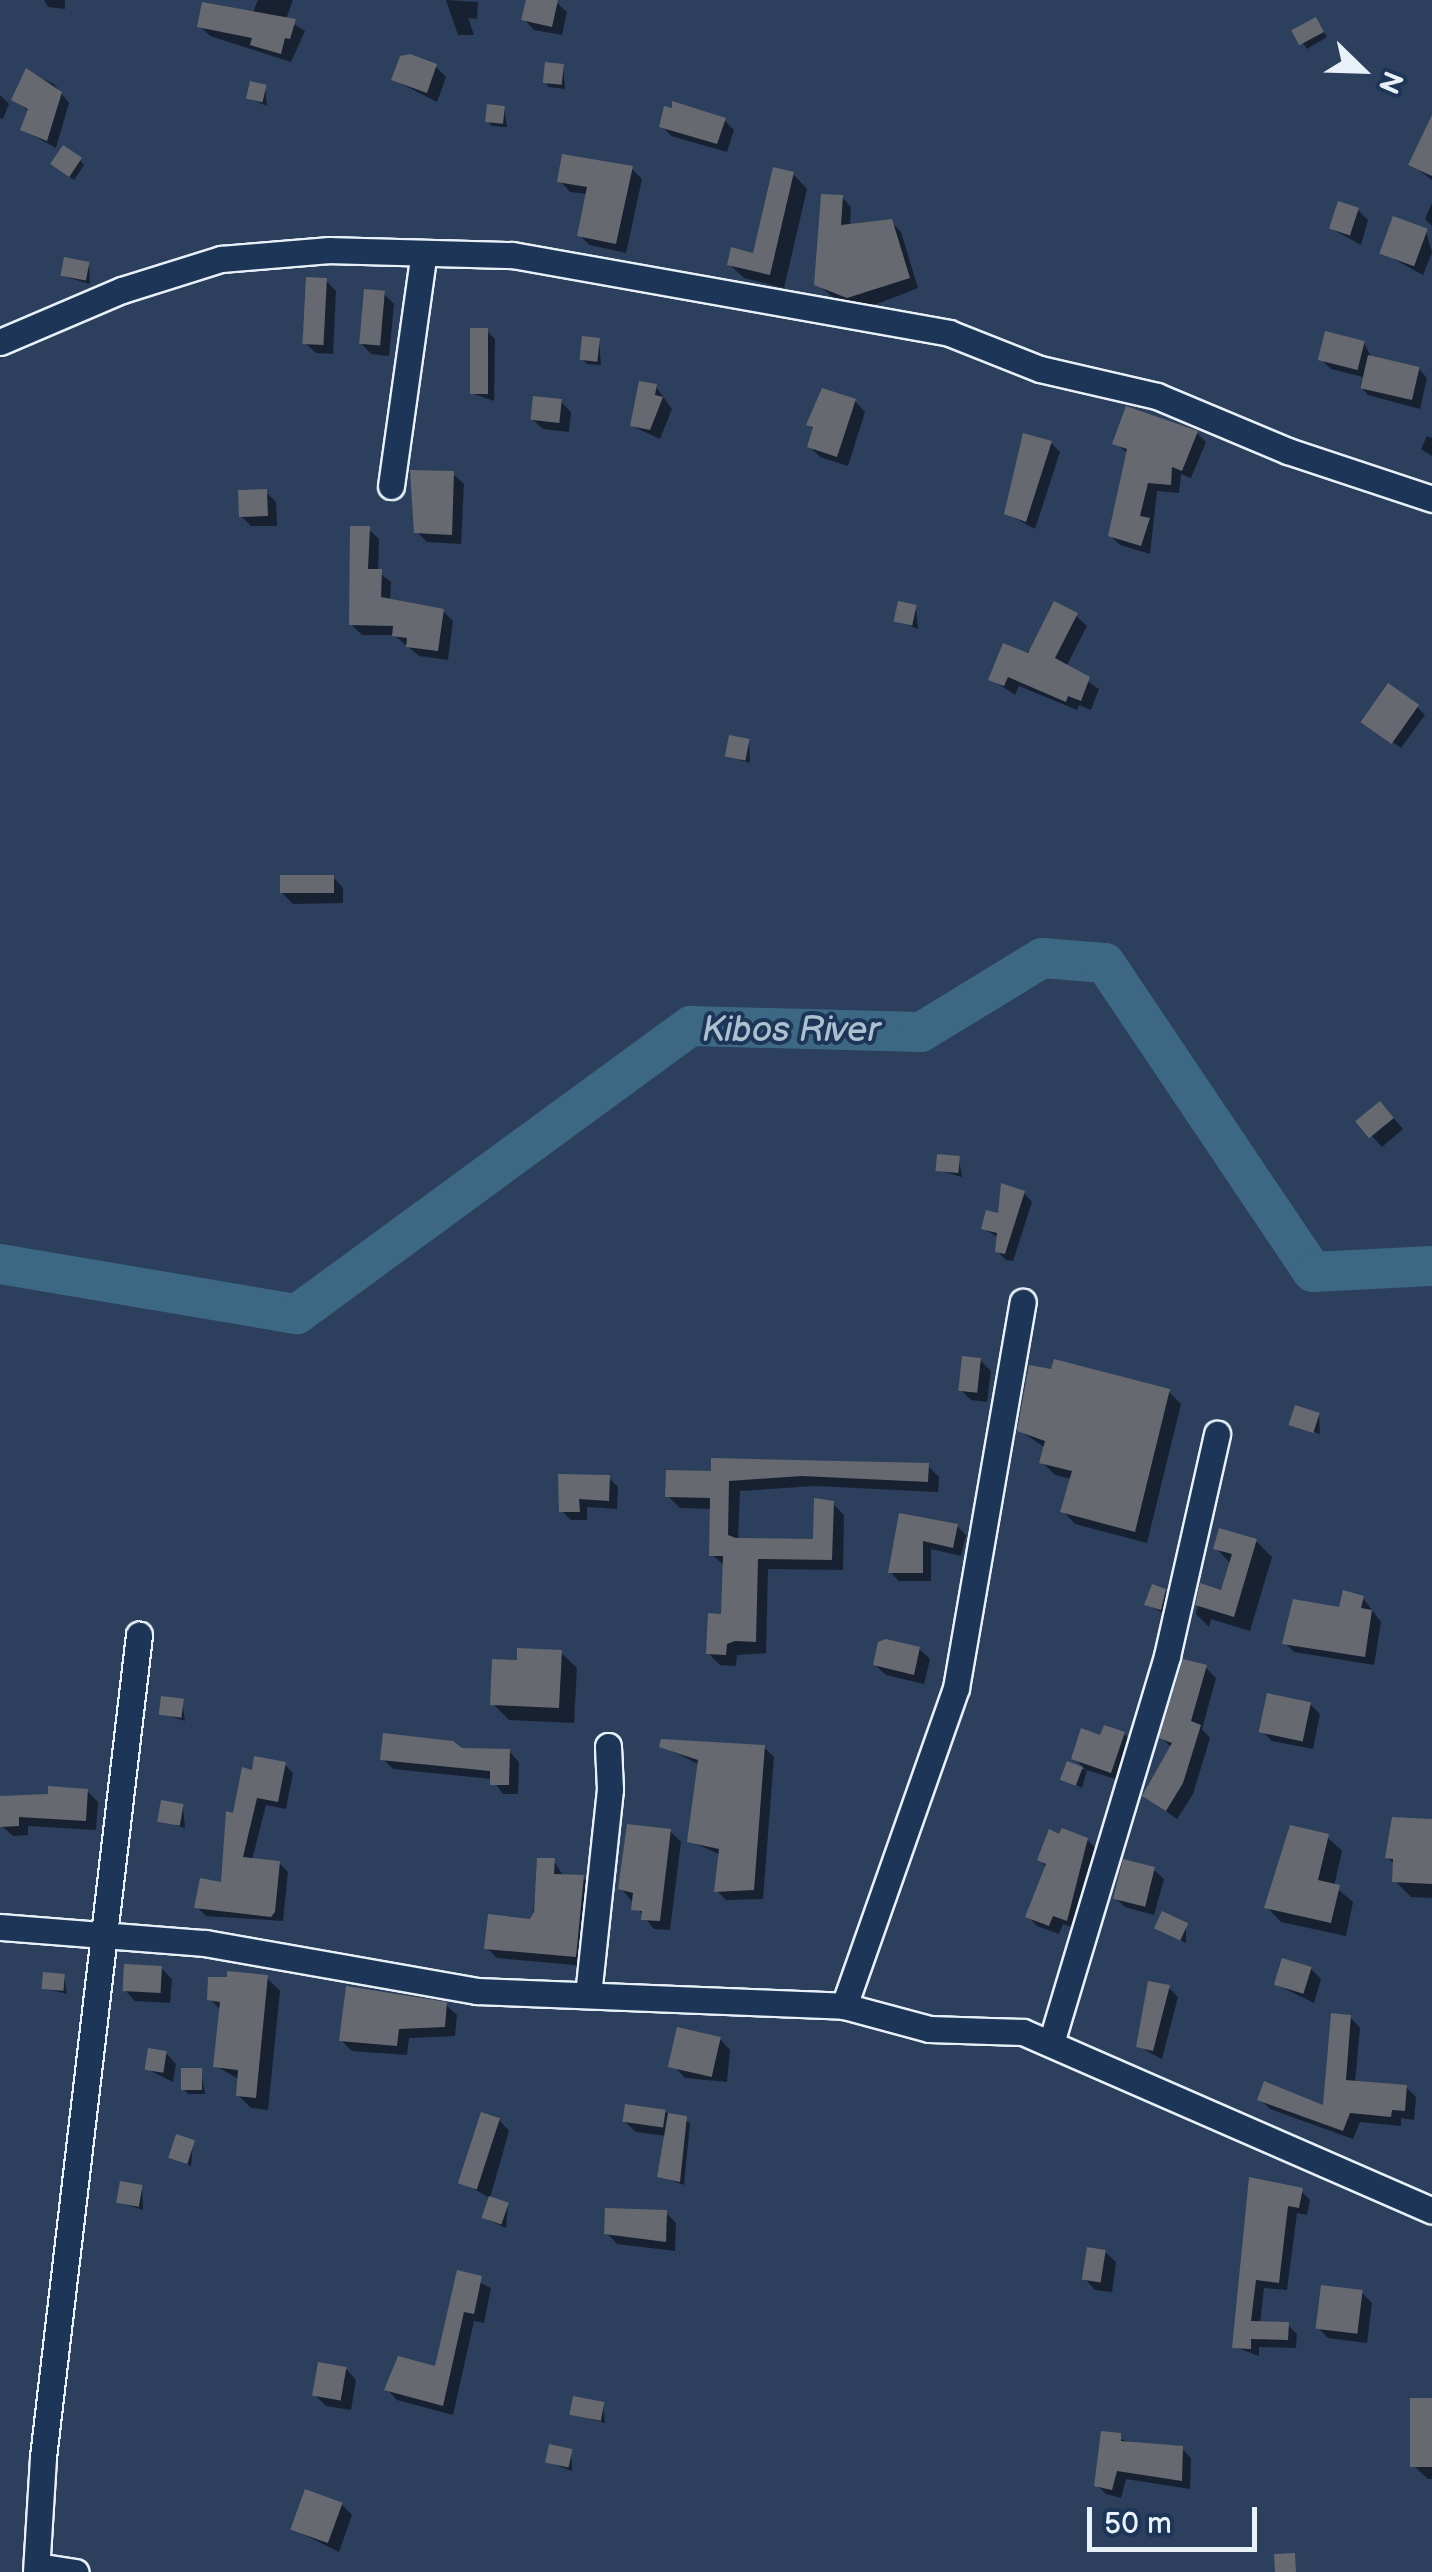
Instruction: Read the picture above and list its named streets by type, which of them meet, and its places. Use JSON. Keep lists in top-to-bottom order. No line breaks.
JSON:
{"water":["Kibos River"],"scale_bar":"50 m","north":"bottom right"}
